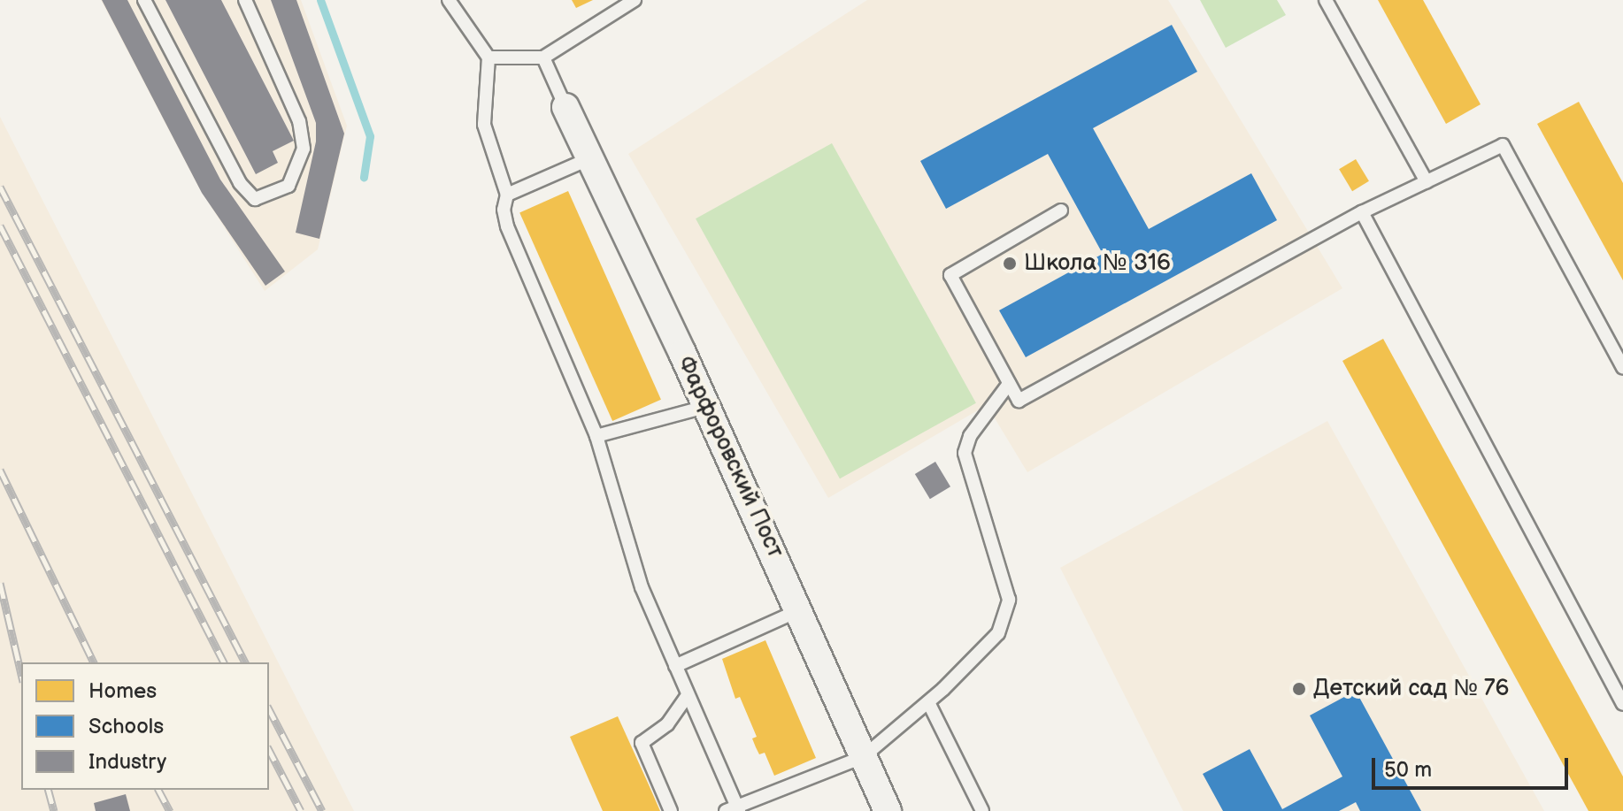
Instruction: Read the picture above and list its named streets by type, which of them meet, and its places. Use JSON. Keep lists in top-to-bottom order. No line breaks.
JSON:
{"streets":{"street":["Фарфоровский Пост"]},"places":["Школа № 316","Детский сад № 76"],"legend":["Homes","Schools","Industry"],"scale_bar":"50 m"}
